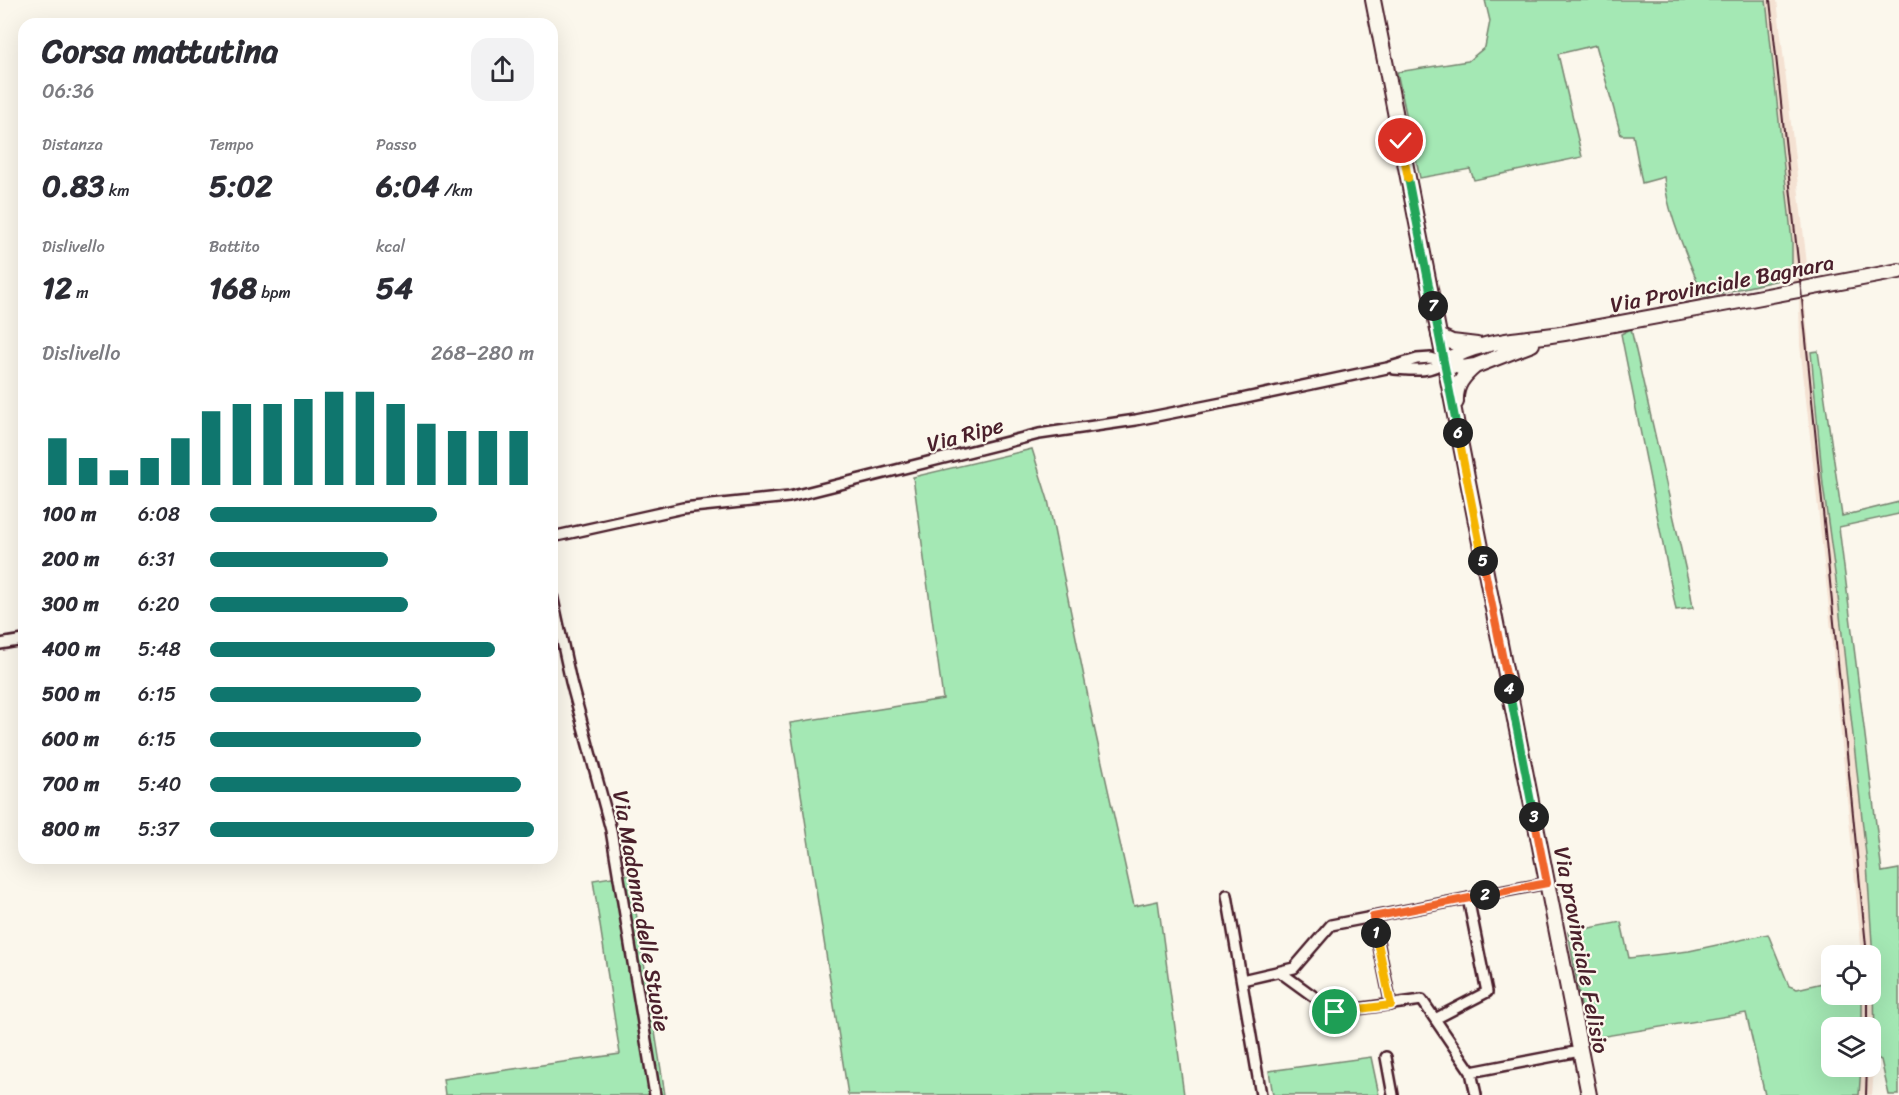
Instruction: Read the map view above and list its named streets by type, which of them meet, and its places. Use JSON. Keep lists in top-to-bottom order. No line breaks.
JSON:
{"streets":{"main road":["Via Provinciale Bagnara","Via provinciale Felisio"],"street":["Via Ripe","Via Madonna delle Stuoie"]},"crossings":[["Via Provinciale Bagnara","Via Ripe"],["Via Provinciale Bagnara","Via provinciale Felisio"],["Via Ripe","Via provinciale Felisio"]],"page":{"heading":["Corsa mattutina","06:36"],"stats":[["Distanza","0.83 km"],["Tempo","5:02"],["Passo","6:04 /km"],["Dislivello","12 m"],["Battito","168 bpm"],["kcal","54"]],"pins":["7","6","5","4","3","2","1"],"chart":["Dislivello","268–280 m"],"list":[{"name":"100 m","note":"6:08"},{"name":"200 m","note":"6:31"},{"name":"300 m","note":"6:20"},{"name":"400 m","note":"5:48"},{"name":"500 m","note":"6:15"},{"name":"600 m","note":"6:15"},{"name":"700 m","note":"5:40"},{"name":"800 m","note":"5:37"}]}}
